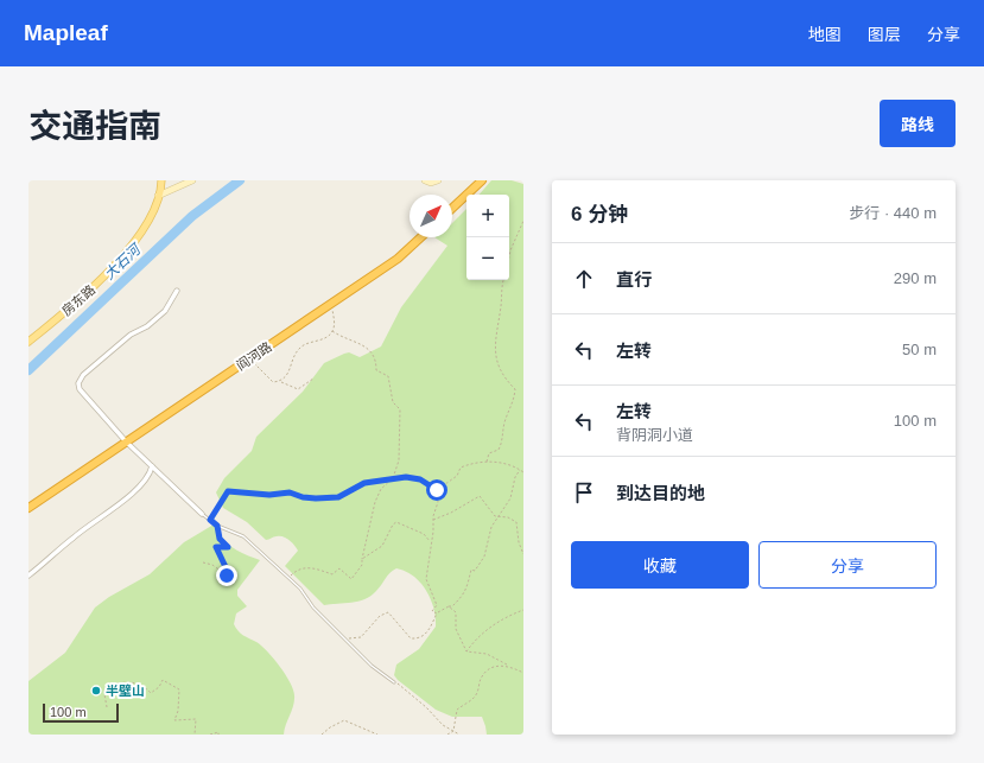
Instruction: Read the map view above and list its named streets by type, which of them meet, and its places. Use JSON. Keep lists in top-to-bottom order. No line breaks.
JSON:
{"streets":{"highway":["阎河路"],"main road":["房东路"]},"water":["大石河"],"places":["半壁山"],"scale_bar":"100 m","north":"top right","page":{"header":"Mapleaf","nav":["地图","图层","分享"],"title":"交通指南","buttons":["路线",["收藏","分享"]],"heading":["6 分钟","步行 · 440 m"],"map_buttons":["+","−"],"list":[["直行","290 m"],["左转","50 m"],["左转","背阴洞小道","100 m"],"到达目的地"],"scale":"100 m"}}
